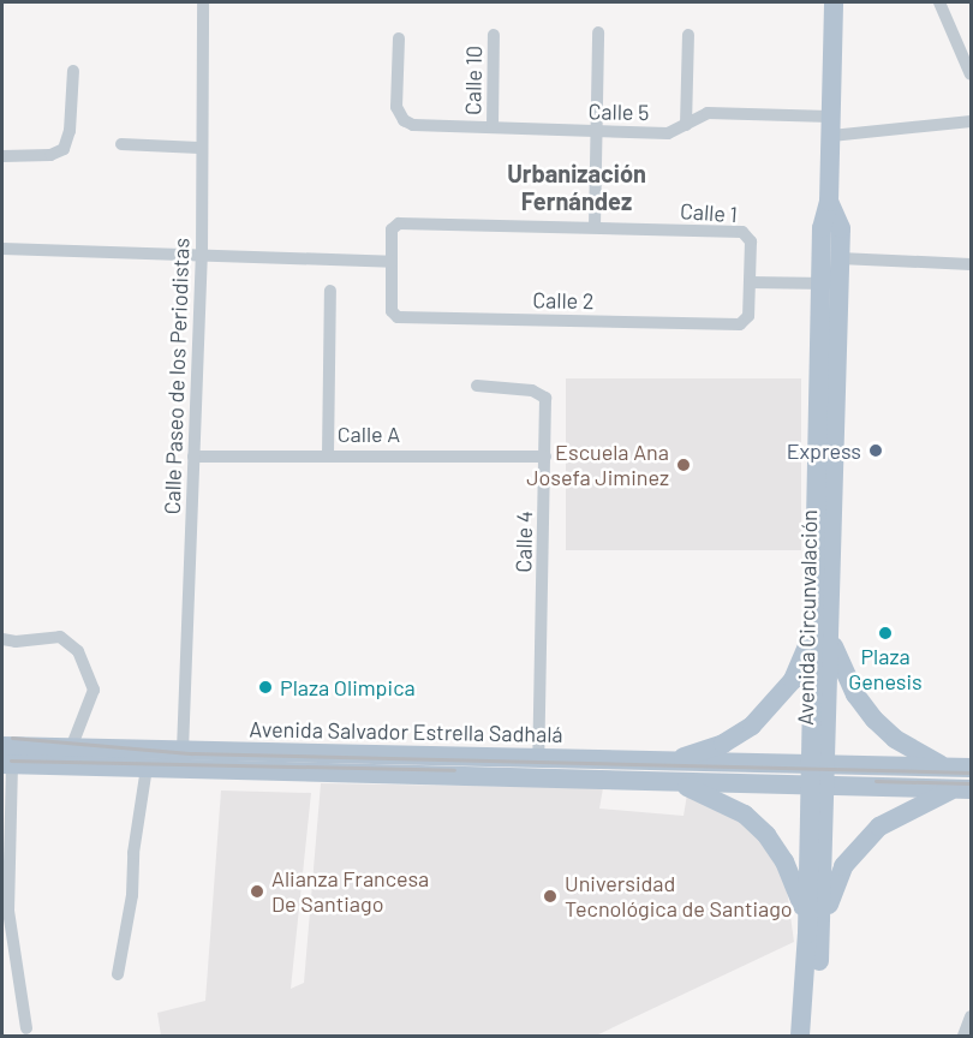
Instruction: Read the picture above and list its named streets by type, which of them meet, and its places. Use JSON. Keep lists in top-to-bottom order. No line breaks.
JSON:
{"streets":{"main road":["Avenida Circunvalación","Avenida Salvador Estrella Sadhalá"],"street":["Calle 10","Calle 5","Calle 1","Calle 2","Calle Paseo de los Periodistas","Calle A","Calle 4"]},"crossings":[["Calle 10","Calle 5"],["Calle 5","Avenida Circunvalación"],["Calle 1","Calle 2"],["Calle Paseo de los Periodistas","Calle A"],["Calle Paseo de los Periodistas","Avenida Salvador Estrella Sadhalá"],["Calle A","Calle 4"],["Calle 4","Avenida Salvador Estrella Sadhalá"],["Avenida Circunvalación","Avenida Salvador Estrella Sadhalá"]],"districts":["Urbanización Fernández"],"places":["Express","Escuela Ana Josefa Jiminez","Plaza Genesis","Plaza Olimpica","Alianza Francesa De Santiago","Universidad Tecnológica de Santiago"]}
